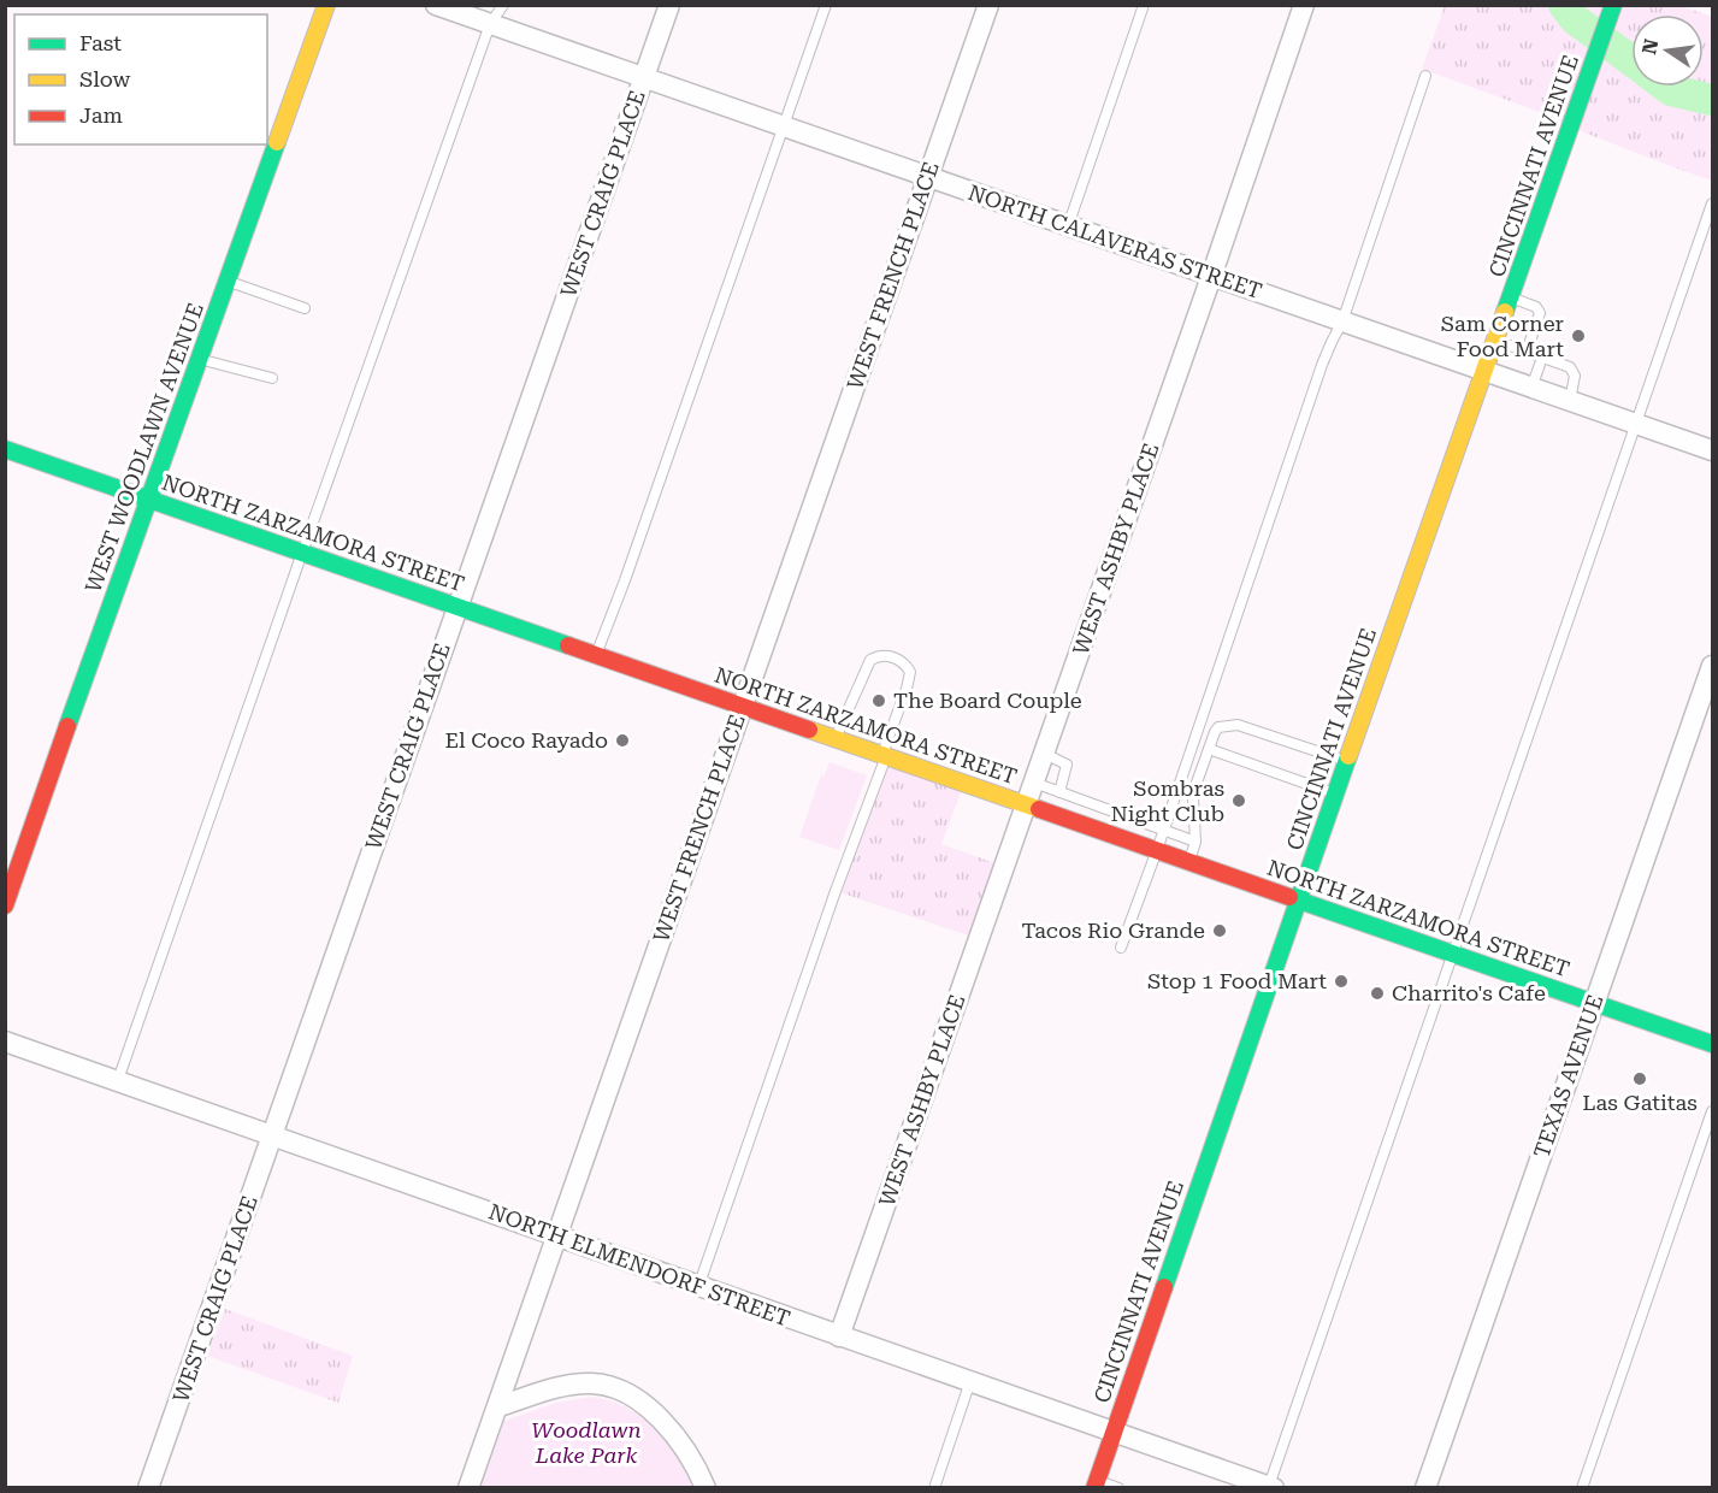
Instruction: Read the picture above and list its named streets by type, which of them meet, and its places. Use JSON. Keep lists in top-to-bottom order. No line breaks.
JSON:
{"streets":{"street":["CINCINNATI AVENUE","WEST CRAIG PLACE","NORTH CALAVERAS STREET","WEST FRENCH PLACE","WEST WOODLAWN AVENUE","NORTH ZARZAMORA STREET","WEST ASHBY PLACE","TEXAS AVENUE","NORTH ELMENDORF STREET"]},"crossings":[["CINCINNATI AVENUE","NORTH CALAVERAS STREET"],["CINCINNATI AVENUE","NORTH ZARZAMORA STREET"],["CINCINNATI AVENUE","NORTH ELMENDORF STREET"],["WEST CRAIG PLACE","NORTH CALAVERAS STREET"],["WEST CRAIG PLACE","NORTH ZARZAMORA STREET"],["WEST CRAIG PLACE","NORTH ELMENDORF STREET"],["NORTH CALAVERAS STREET","WEST FRENCH PLACE"],["NORTH CALAVERAS STREET","WEST ASHBY PLACE"],["WEST FRENCH PLACE","NORTH ZARZAMORA STREET"],["WEST FRENCH PLACE","NORTH ELMENDORF STREET"],["WEST WOODLAWN AVENUE","NORTH ZARZAMORA STREET"],["NORTH ZARZAMORA STREET","WEST ASHBY PLACE"],["NORTH ZARZAMORA STREET","TEXAS AVENUE"],["WEST ASHBY PLACE","NORTH ELMENDORF STREET"]],"parks":["Woodlawn Lake Park"],"places":["Sam Corner Food Mart","The Board Couple","El Coco Rayado","Sombras Night Club","Tacos Rio Grande","Stop 1 Food Mart","Charrito's Cafe","Las Gatitas"],"legend":["Fast","Slow","Jam"],"north":"left"}
